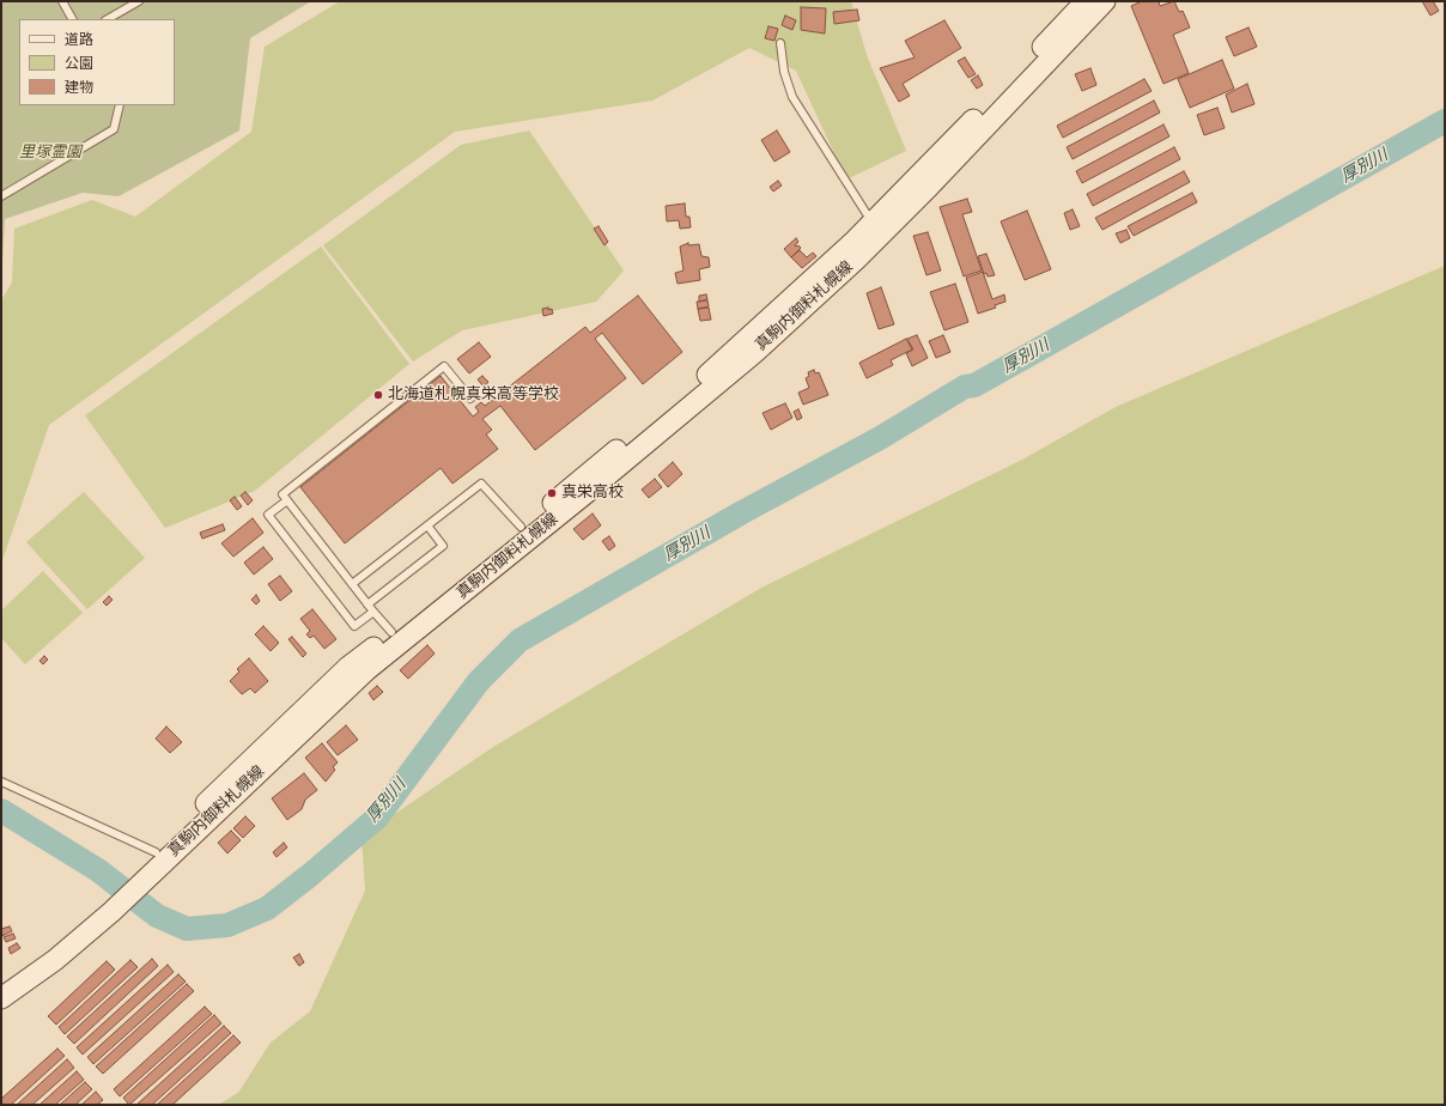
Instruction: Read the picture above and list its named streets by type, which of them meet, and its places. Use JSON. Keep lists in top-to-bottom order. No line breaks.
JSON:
{"streets":{"main road":["真駒内御料札幌線"]},"water":["厚別川"],"parks":["里塚霊園"],"places":["北海道札幌真栄高等学校","真栄高校"],"legend":["道路","公園","建物"]}
